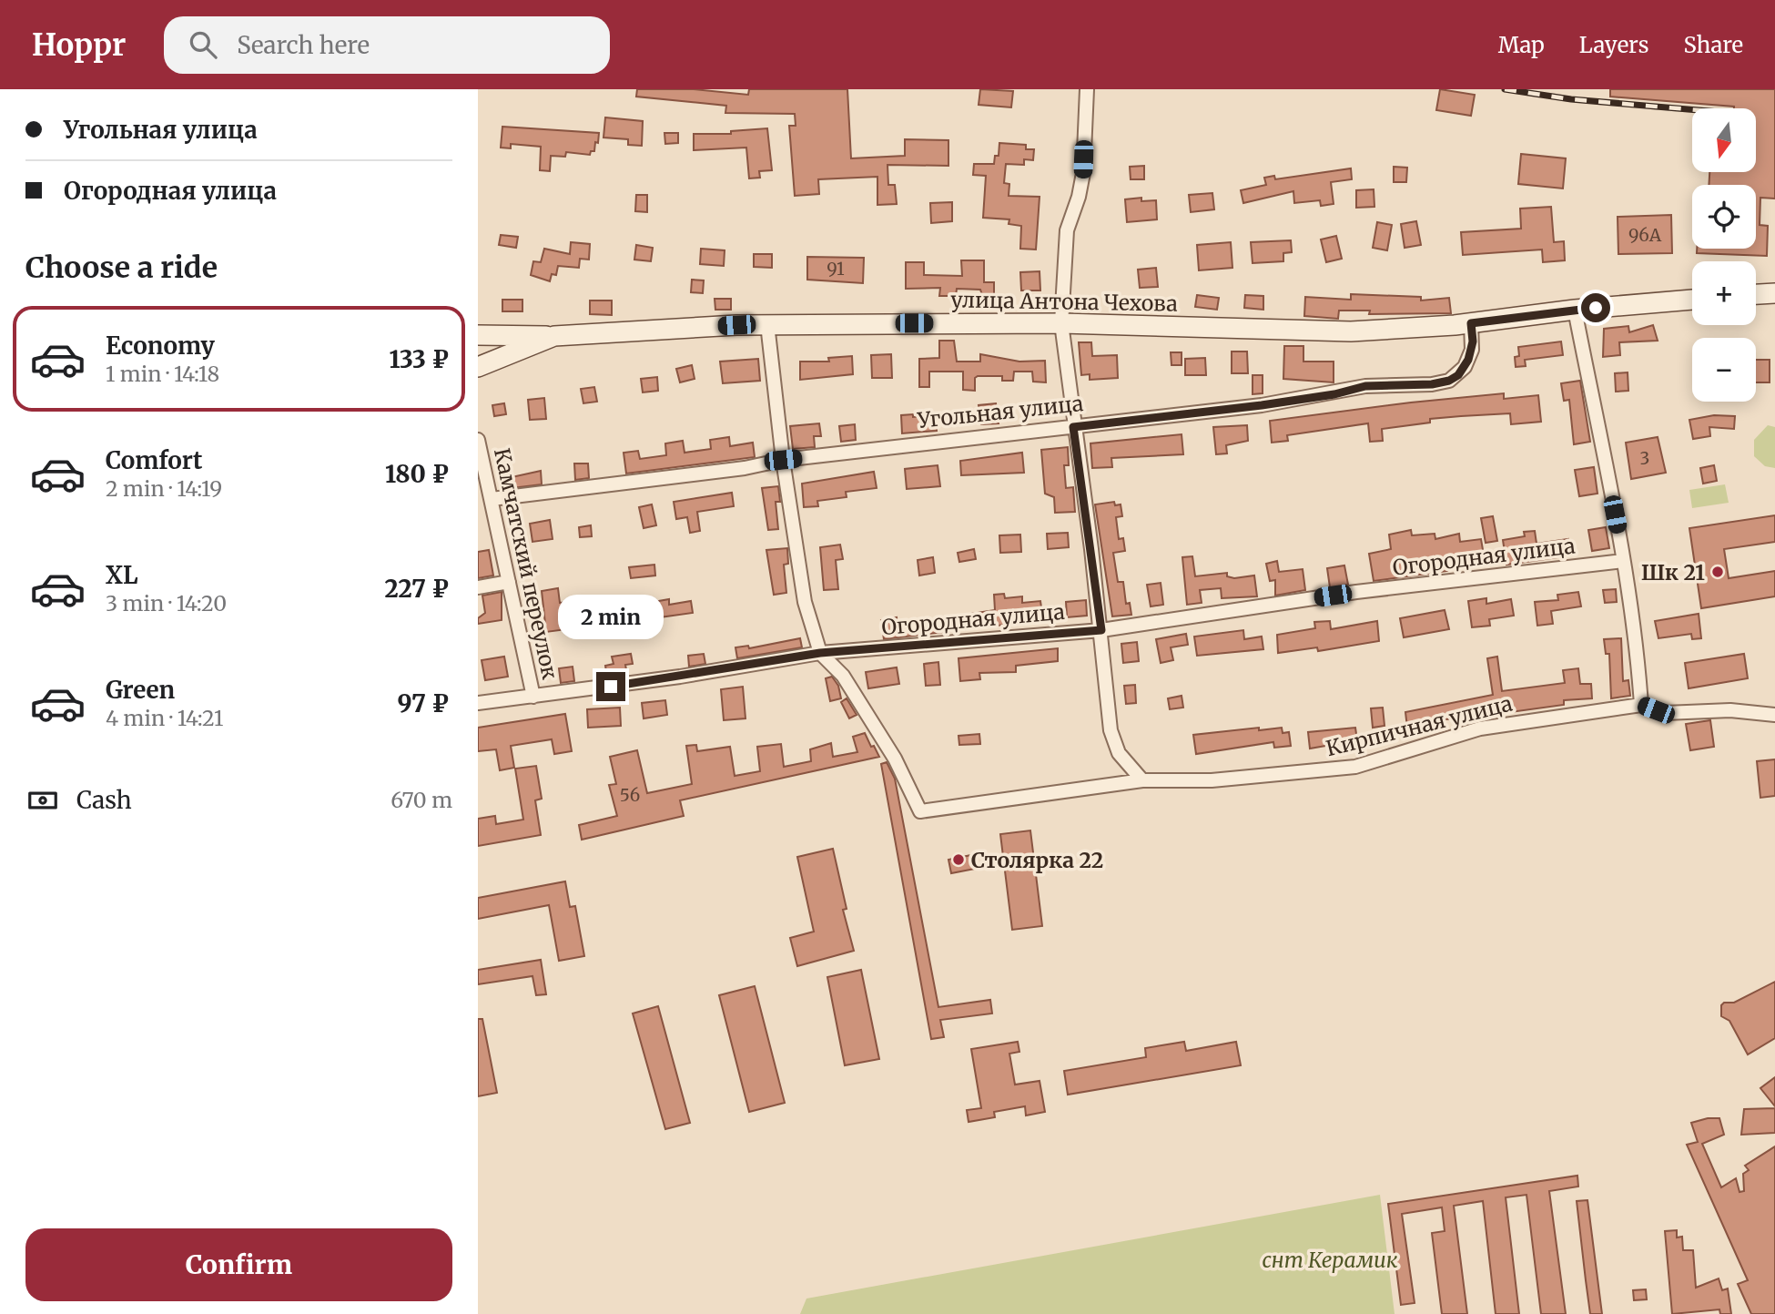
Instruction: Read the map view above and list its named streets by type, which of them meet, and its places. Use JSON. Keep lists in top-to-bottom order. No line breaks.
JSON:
{"streets":{"street":["улица Антона Чехова","Угольная улица","Огородная улица","Камчатский переулок","Кирпичная улица"]},"crossings":[["улица Антона Чехова","Угольная улица"],["Угольная улица","Камчатский переулок"],["Огородная улица","Камчатский переулок"],["Огородная улица","Кирпичная улица"]],"parks":["снт Керамик"],"places":["Шк 21","Столярка 22"],"house_numbers":["96А","91","3","56"],"north":"bottom","page":{"header":"Hoppr","search":"Search here","nav":["Map","Layers","Share"],"banner":["Угольная улица","Огородная улица"],"map_buttons":["+","−"],"heading":"Choose a ride","list":[{"name":"Economy","note":"1 min · 14:18","value":"133 ₽"},{"name":"Comfort","note":"2 min · 14:19","value":"180 ₽"},{"name":"XL","note":"3 min · 14:20","value":"227 ₽"},{"name":"Green","note":"4 min · 14:21","value":"97 ₽"}],"bubble":"2 min","pay":["Cash","670 m"],"buttons":"Confirm"}}
